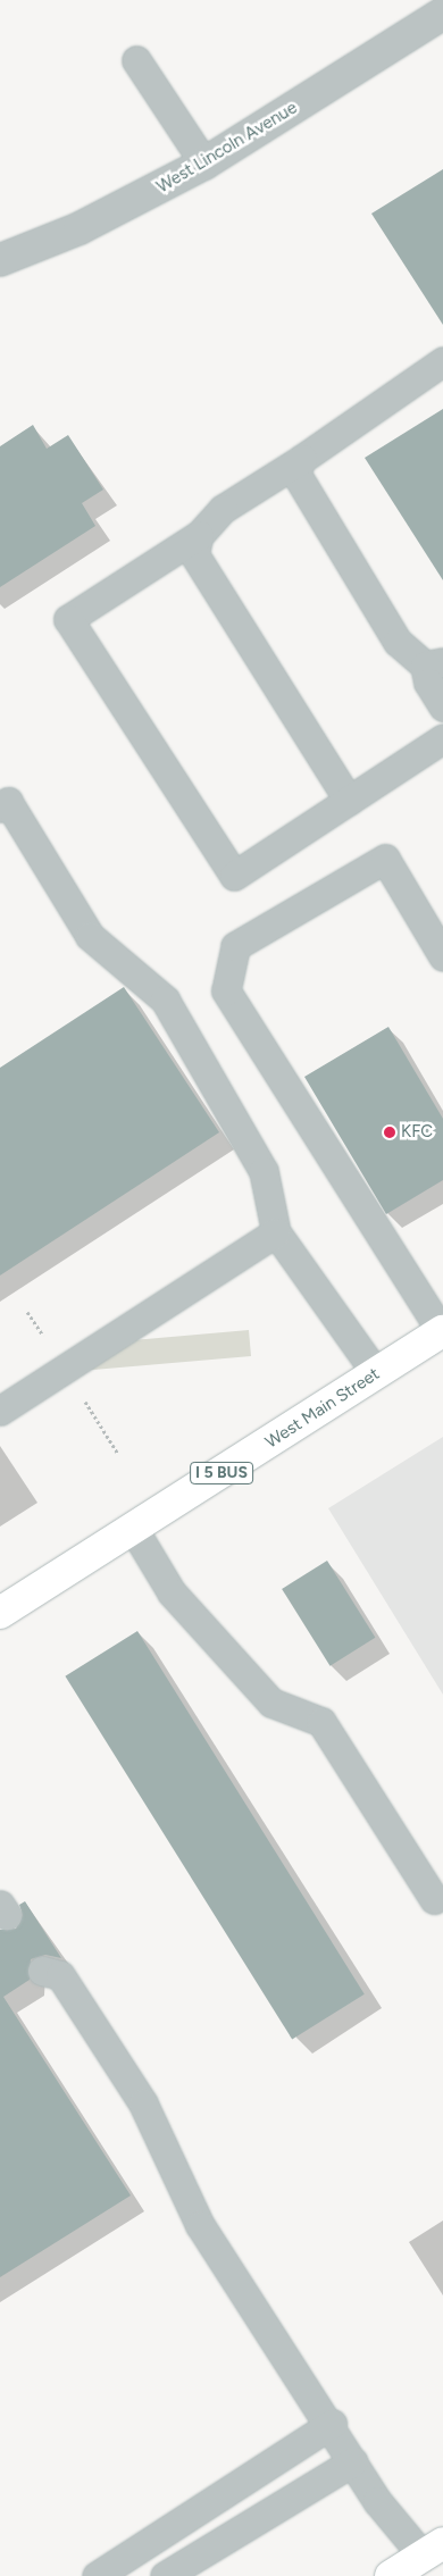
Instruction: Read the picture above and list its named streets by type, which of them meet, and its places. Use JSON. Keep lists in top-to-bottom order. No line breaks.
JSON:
{"streets":{"main road":["West Main Street","I 5 BUS"],"street":["West Lincoln Avenue"]},"places":["KFC"]}
